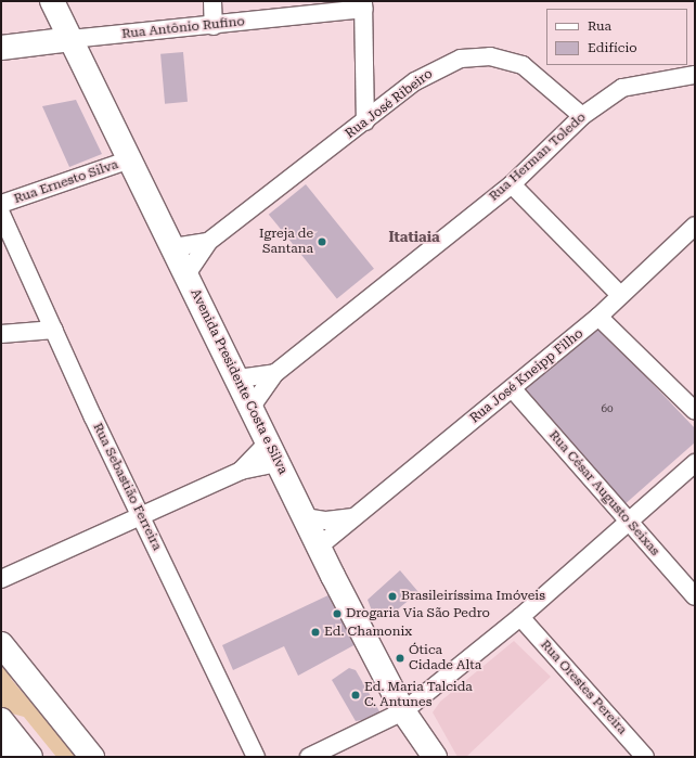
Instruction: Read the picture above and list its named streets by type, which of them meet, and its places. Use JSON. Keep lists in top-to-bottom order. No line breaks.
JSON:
{"streets":{"main road":["Rua Antônio Rufino","Avenida Presidente Costa e Silva"],"street":["Rua José Ribeiro","Rua Herman Toledo","Rua Ernesto Silva","Rua José Kneipp Filho","Rua Sebastião Ferreira","Rua César Augusto Seixas","Rua Orestes Pereira"]},"crossings":[["Rua Antônio Rufino","Avenida Presidente Costa e Silva"],["Rua José Ribeiro","Rua Herman Toledo"],["Rua José Ribeiro","Avenida Presidente Costa e Silva"],["Rua Herman Toledo","Avenida Presidente Costa e Silva"],["Rua Ernesto Silva","Avenida Presidente Costa e Silva"],["Rua José Kneipp Filho","Avenida Presidente Costa e Silva"],["Rua José Kneipp Filho","Rua César Augusto Seixas"]],"districts":["Itatiaia"],"places":["Igreja de Santana","Brasileiríssima Imóveis","Drogaria Via São Pedro","Ed. Chamonix","Ótica Cidade Alta","Ed. Maria Talcida C. Antunes"],"house_numbers":["60"],"legend":["Rua","Edifício"]}
